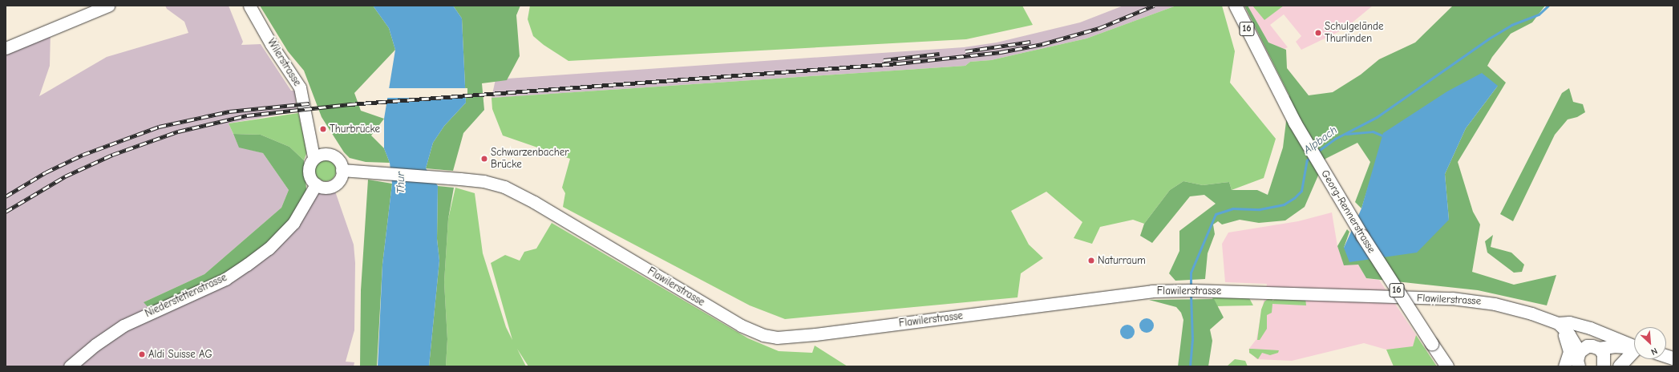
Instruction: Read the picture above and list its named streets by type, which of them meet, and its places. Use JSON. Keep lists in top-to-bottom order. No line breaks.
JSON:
{"streets":{"main road":["16","Wilerstrasse","Georg-Rennerstrasse","Flawilerstrasse","Niederstettenstrasse"]},"crossings":[["Wilerstrasse","Flawilerstrasse"],["Wilerstrasse","Niederstettenstrasse"],["Flawilerstrasse","Niederstettenstrasse"]],"water":["Alpbach","Thur"],"places":["Schulgelände Thurlinden","Thurbrücke","Schwarzenbacher Brücke","Naturraum","Aldi Suisse AG"],"north":"bottom right"}
